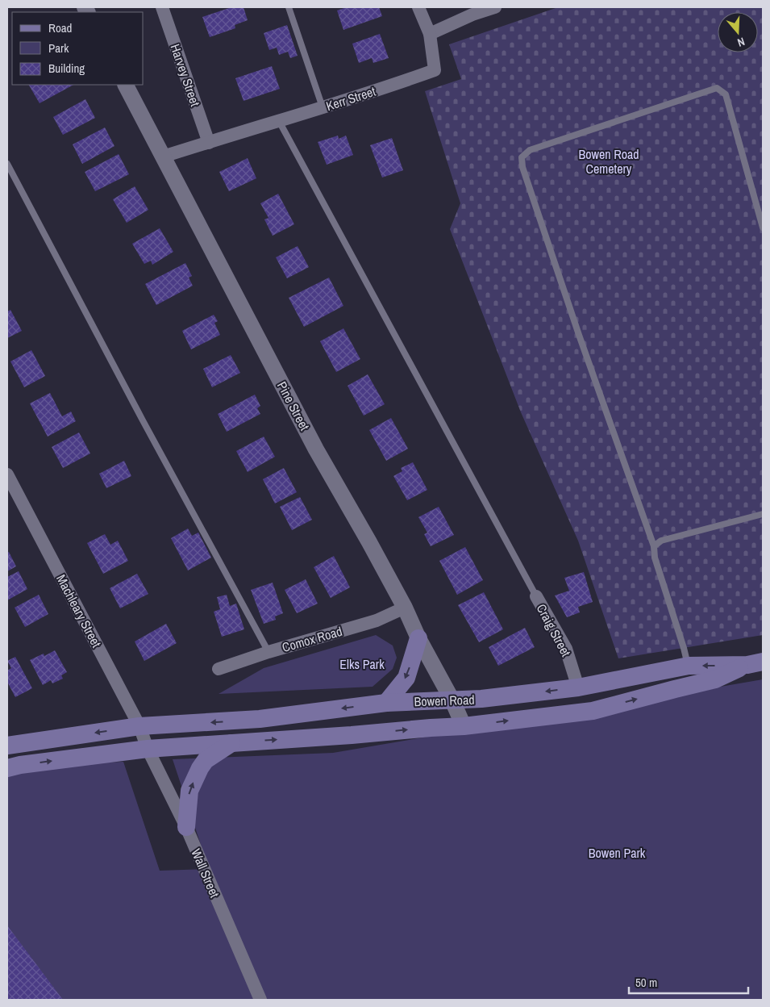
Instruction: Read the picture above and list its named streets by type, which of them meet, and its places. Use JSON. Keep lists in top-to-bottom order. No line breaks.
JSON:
{"streets":{"main road":["Bowen Road"],"street":["Harvey Street","Kerr Street","Pine Street","Machleary Street","Craig Street","Comox Road","Wall Street"]},"crossings":[["Harvey Street","Kerr Street"],["Kerr Street","Pine Street"],["Pine Street","Comox Road"],["Pine Street","Bowen Road"],["Machleary Street","Bowen Road"],["Machleary Street","Wall Street"],["Craig Street","Bowen Road"],["Bowen Road","Wall Street"]],"parks":["Bowen Road Cemetery","Elks Park","Bowen Park"],"legend":["Road","Park","Building"],"scale_bar":"50 m","north":"bottom"}
